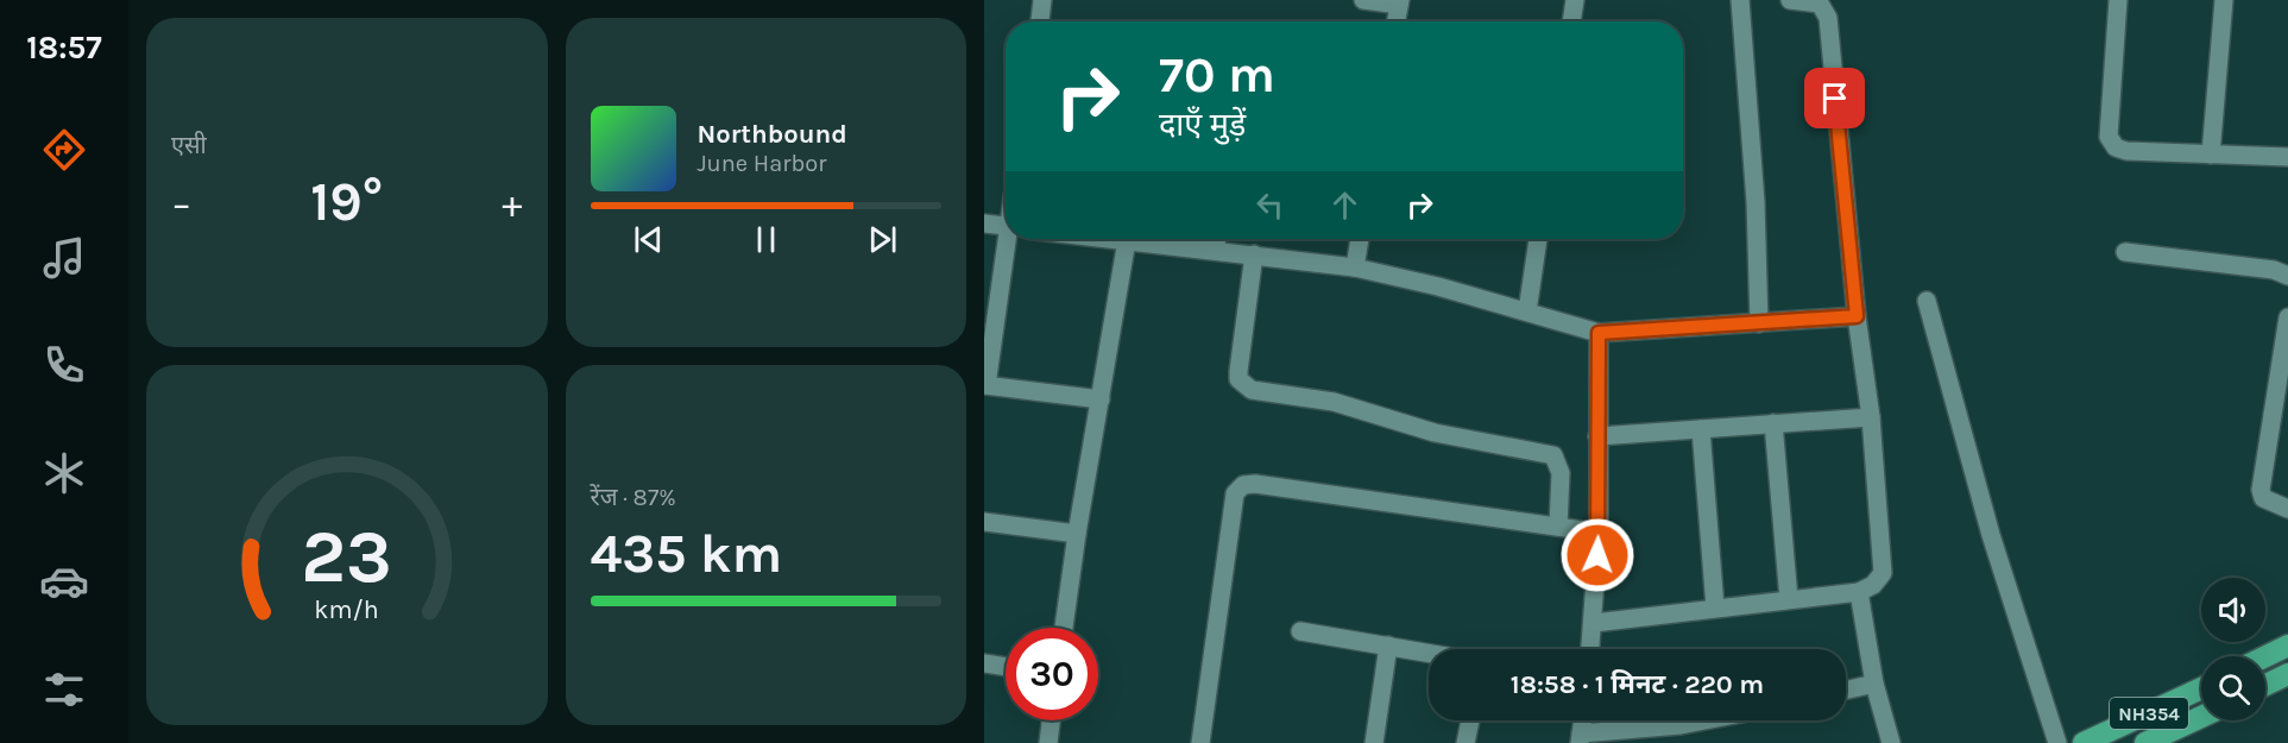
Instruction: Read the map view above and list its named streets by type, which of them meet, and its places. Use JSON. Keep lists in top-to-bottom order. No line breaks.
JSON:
{"streets":{"highway":["NH354"]},"page":{"tabs":"18:57","tile":["एसी",["रेंज · 87%","435 km"]],"turn":["70 m","दाएँ मुड़ें"],"song":["Northbound","June Harbor"],"heat":["−","19°","+"],"limit":"30","trip":"18:58 · 1 मिनट · 220 m","gauge":["23","km/h"]}}
